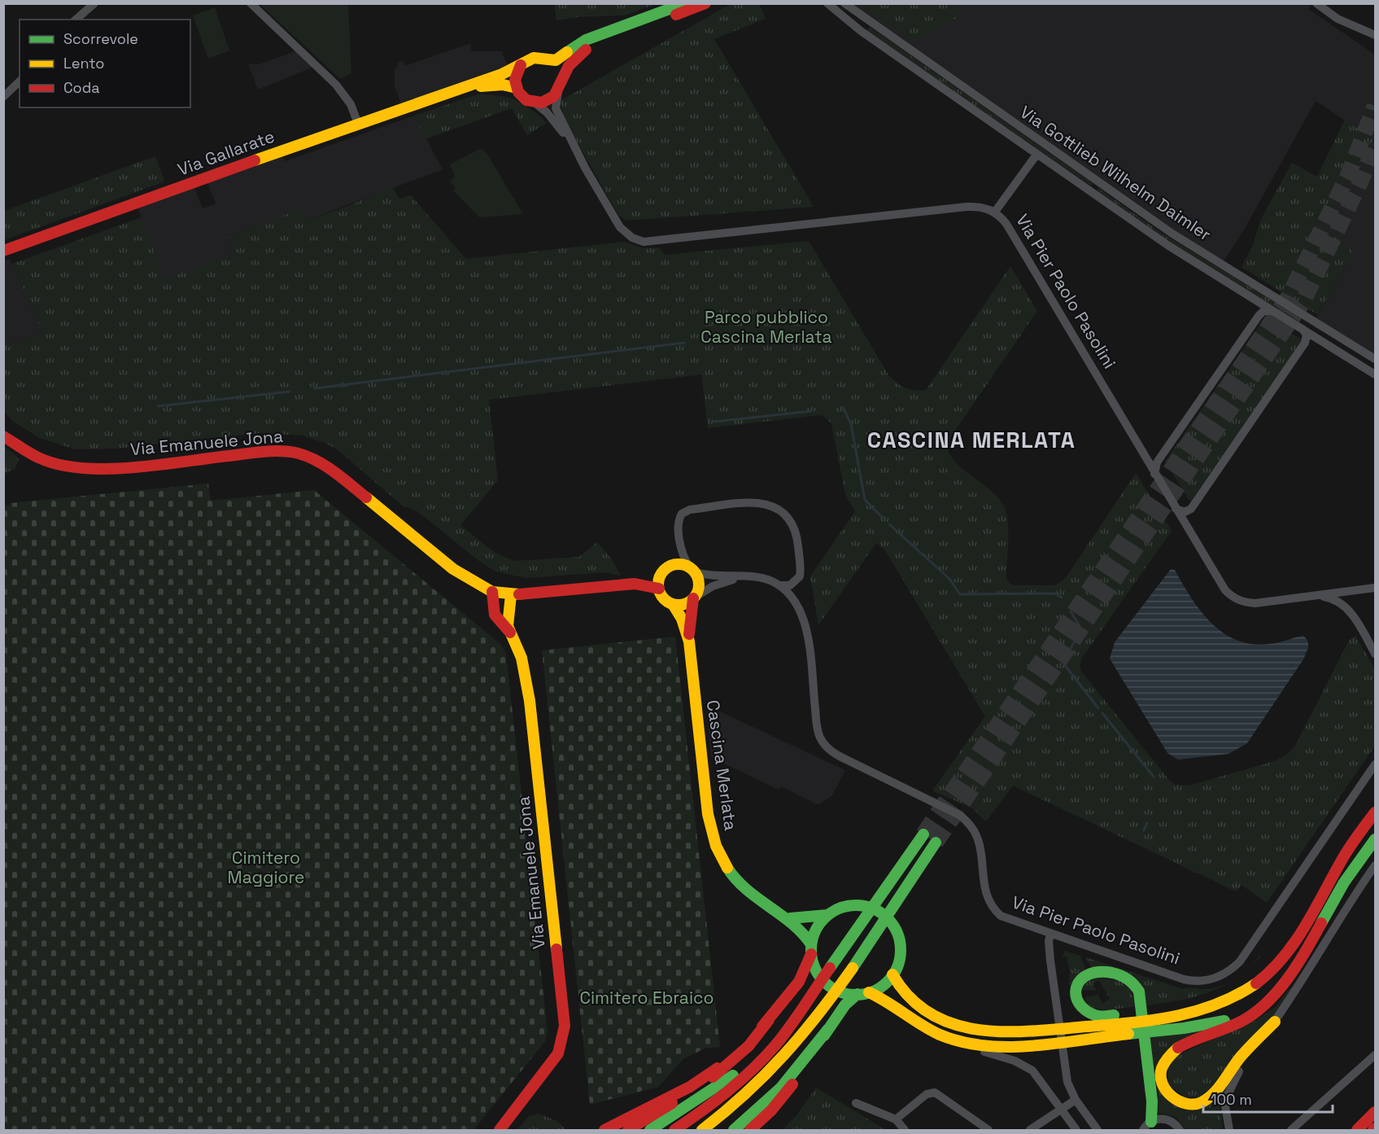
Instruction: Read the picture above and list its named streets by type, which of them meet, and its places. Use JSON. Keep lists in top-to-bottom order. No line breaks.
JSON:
{"streets":{"main road":["Via Gallarate","Via Emanuele Jona","Cascina Merlata"],"street":["Via Gottlieb Wilhelm Daimler","Via Pier Paolo Pasolini"]},"crossings":[["Via Gallarate","Via Pier Paolo Pasolini"],["Via Pier Paolo Pasolini","Cascina Merlata"]],"districts":["CASCINA MERLATA"],"parks":["Parco pubblico Cascina Merlata","Cimitero Maggiore","Cimitero Ebraico"],"legend":["Scorrevole","Lento","Coda"],"scale_bar":"100 m"}
